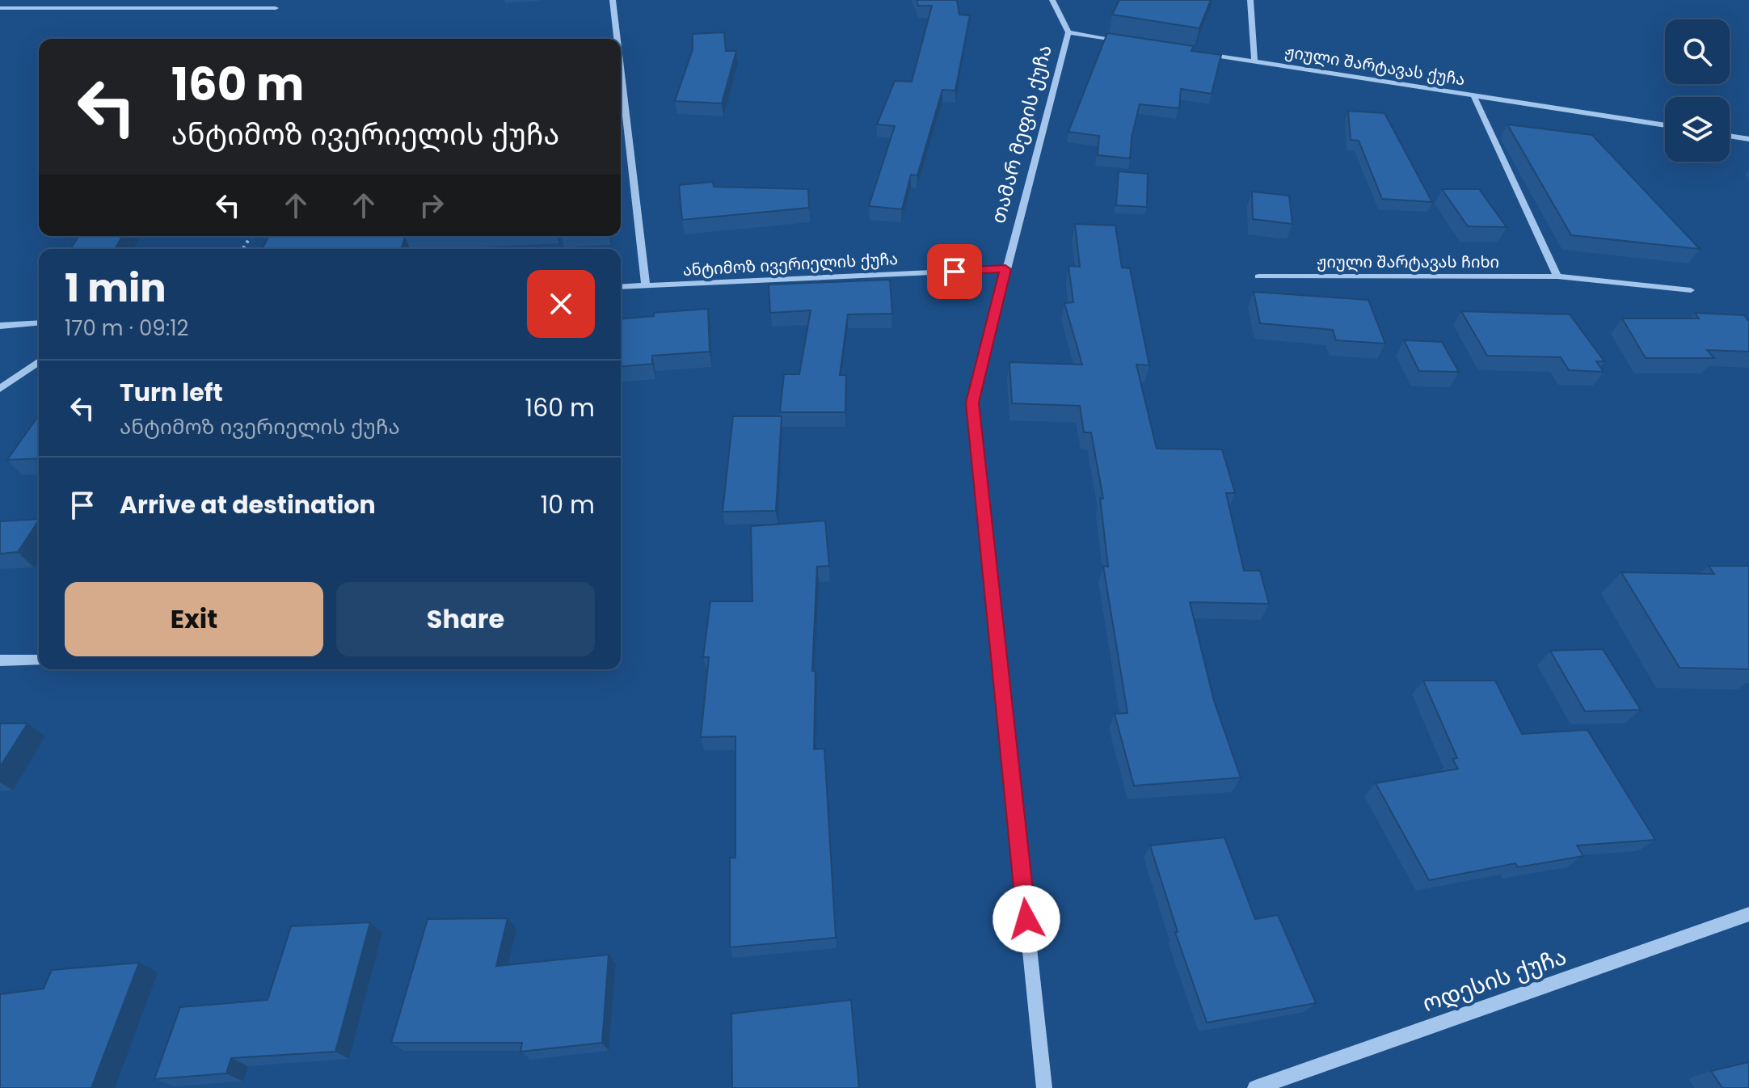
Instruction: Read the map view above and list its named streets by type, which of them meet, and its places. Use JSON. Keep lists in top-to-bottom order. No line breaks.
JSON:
{"streets":{"street":["ჟიული შარტავას ქუჩა","თამარ მეფის ქუჩა","ჟიული შარტავას ჩიხი","ანტიმოზ ივერიელის ქუჩა","ოდესის ქუჩა"]},"crossings":[["თამარ მეფის ქუჩა","ანტიმოზ ივერიელის ქუჩა"]],"page":{"turn":["160 m","ანტიმოზ ივერიელის ქუჩა"],"heading":["1 min","170 m · 09:12"],"list":[{"name":"Turn left","note":"ანტიმოზ ივერიელის ქუჩა","value":"160 m"},{"name":"Arrive at destination","value":"10 m"}],"buttons":["Exit","Share"]}}
